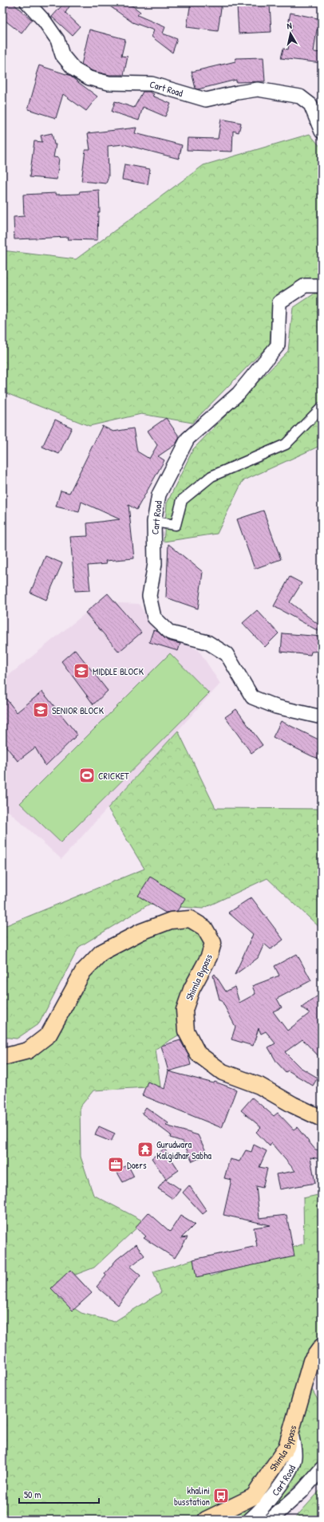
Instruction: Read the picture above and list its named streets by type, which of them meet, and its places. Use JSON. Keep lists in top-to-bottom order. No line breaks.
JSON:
{"streets":{"highway":["Shimla Bypass"],"main road":["Cart Road"]},"crossings":[["Cart Road","Shimla Bypass"]],"places":{"school or university":["MIDDLE BLOCK","SENIOR BLOCK"],"sports":["CRICKET"],"temple":["Gurudwara Kalgidhar Sabha"],"office":["Doers"],"bus stop":["khalini busstation"]},"scale_bar":"50 m","north":"top"}
